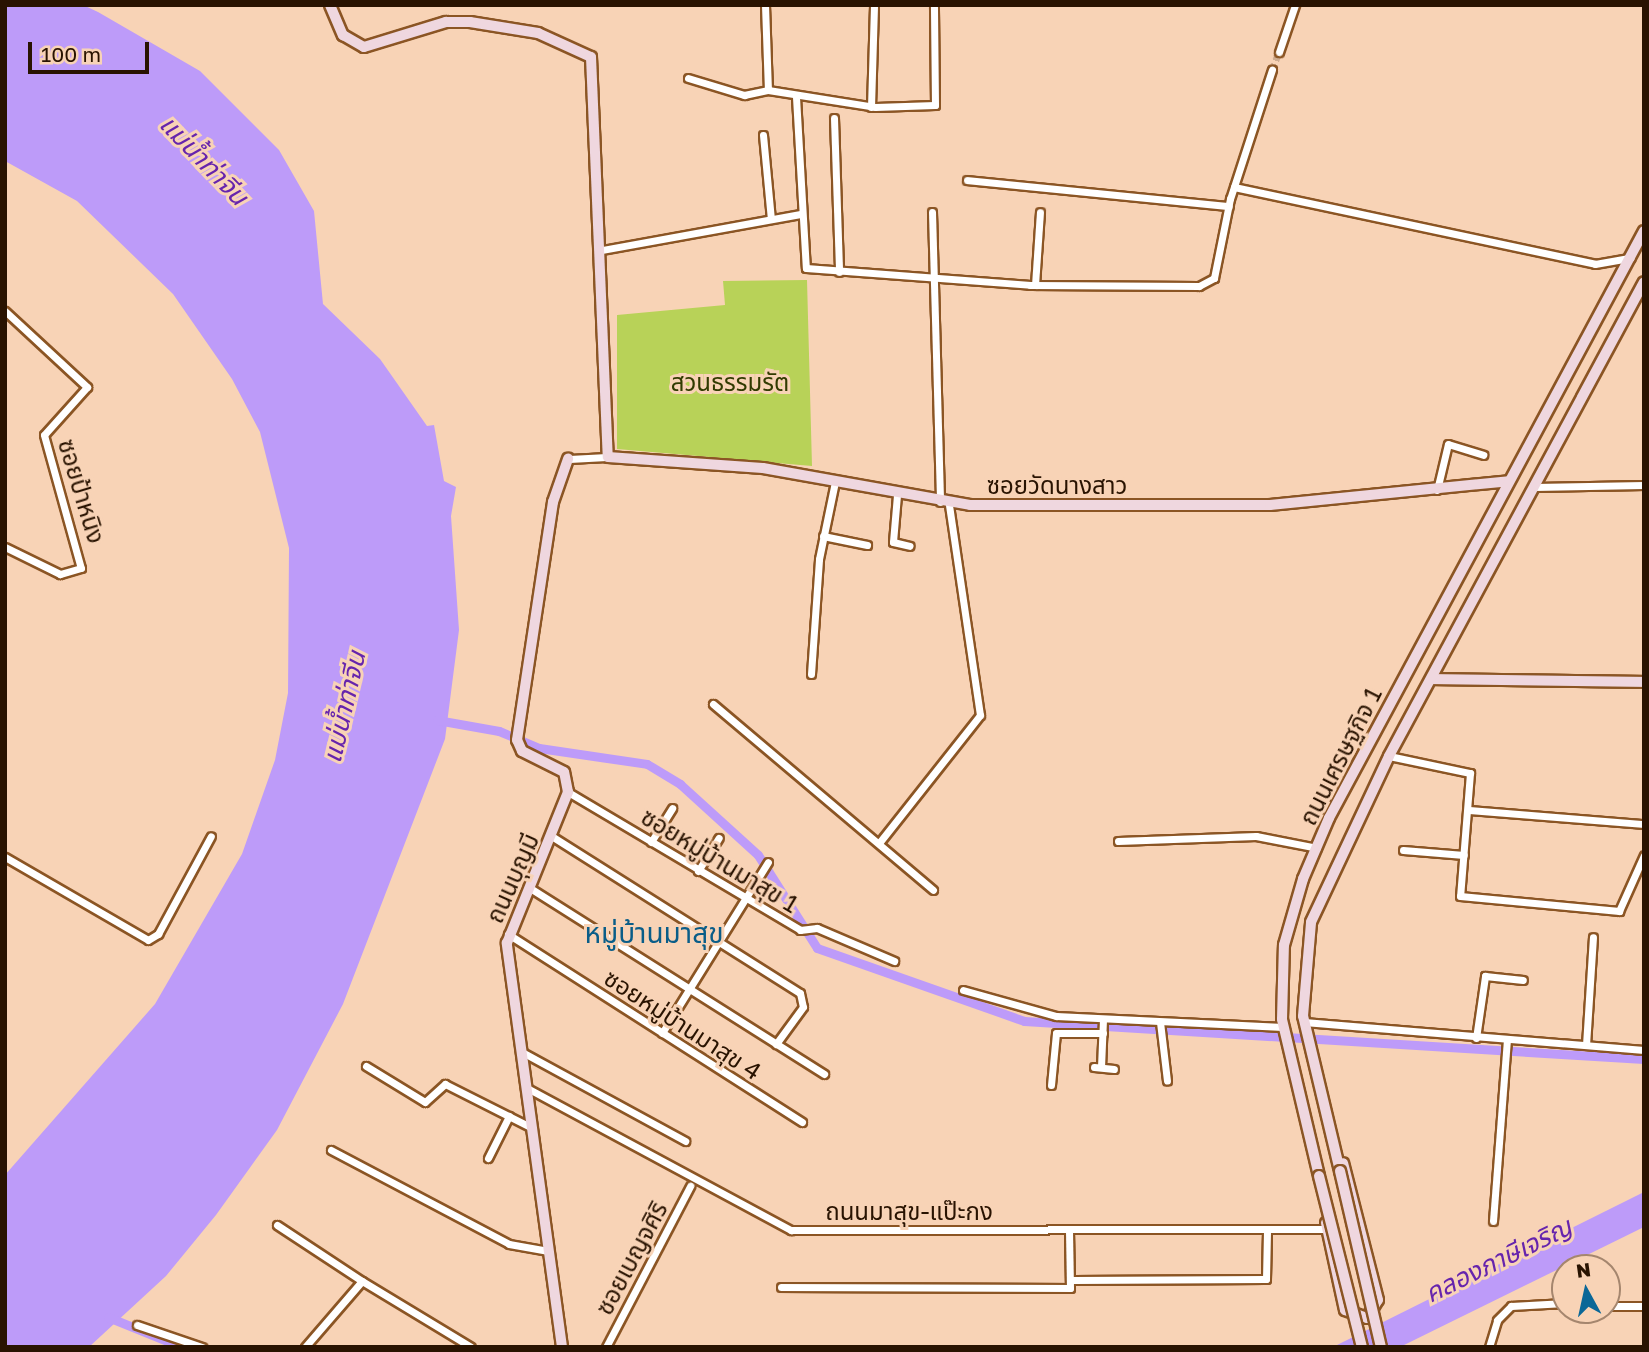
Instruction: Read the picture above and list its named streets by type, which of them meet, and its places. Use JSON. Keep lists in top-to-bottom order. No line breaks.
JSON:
{"streets":{"main road":["ซอยวัดนางสาว","ถนนเศรษฐกิจ 1","ถนนบุญมี"],"street":["ซอยป้าหนิง","ซอยหมู่บ้านมาสุข 1","ซอยหมู่บ้านมาสุข 4","ถนนมาสุข-แป๊ะกง","ซอยเบญจศิริ"]},"crossings":[["ซอยวัดนางสาว","ถนนเศรษฐกิจ 1"],["ซอยหมู่บ้านมาสุข 1","ถนนบุญมี"],["ถนนบุญมี","ซอยหมู่บ้านมาสุข 4"],["ถนนบุญมี","ถนนมาสุข-แป๊ะกง"]],"districts":["หมู่บ้านมาสุข"],"water":["แม่น้ำท่าจีน","คลองภาษีเจริญ"],"parks":["สวนธรรมรัต"],"scale_bar":"100 m","north":"top"}
